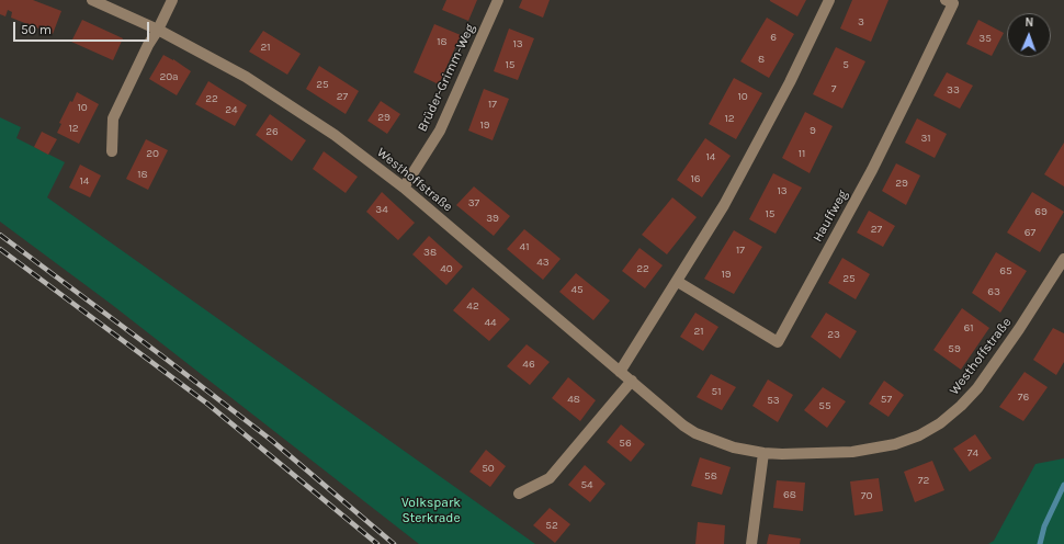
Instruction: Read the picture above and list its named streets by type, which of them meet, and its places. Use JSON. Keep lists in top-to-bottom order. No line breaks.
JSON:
{"streets":{"street":["Brüder-Grimm-Weg","Westhoffstraße","Hauffweg"]},"crossings":[["Brüder-Grimm-Weg","Westhoffstraße"]],"parks":["Volkspark Sterkrade"],"house_numbers":["3","6","35","18","13","21","8","15","5","20a","25","7","33","27","10","22","17","10","24","29","12","19","12","9","26","31","20","11","14","18","16","14","29","13","37","34","69","15","39","27","67","41","17","38","43","40","22","65","19","25","45","63","42","44","61","21","23","59","46","51","76","48","57","53","55","56","74","50","58","72","54","68","70","52"],"scale_bar":"50 m","north":"top"}
